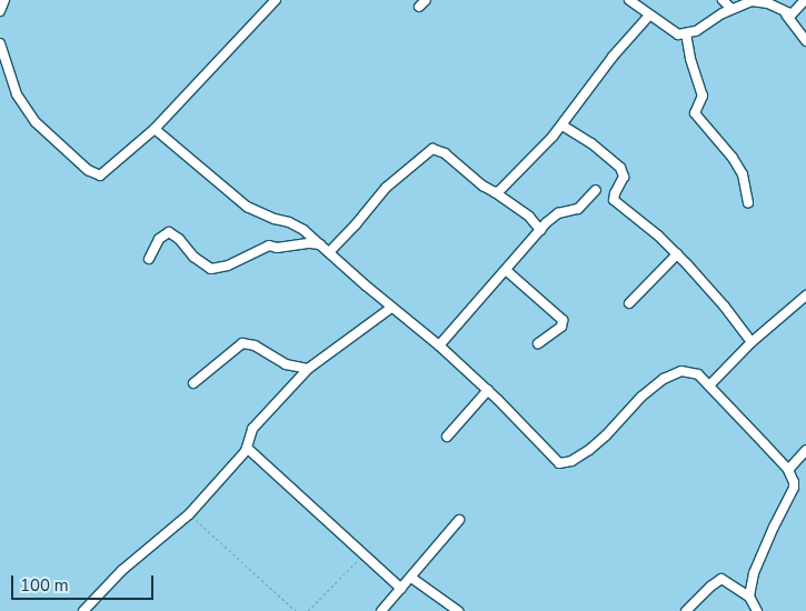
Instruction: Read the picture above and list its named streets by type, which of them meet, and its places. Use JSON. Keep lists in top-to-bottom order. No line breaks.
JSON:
{"scale_bar":"100 m"}
